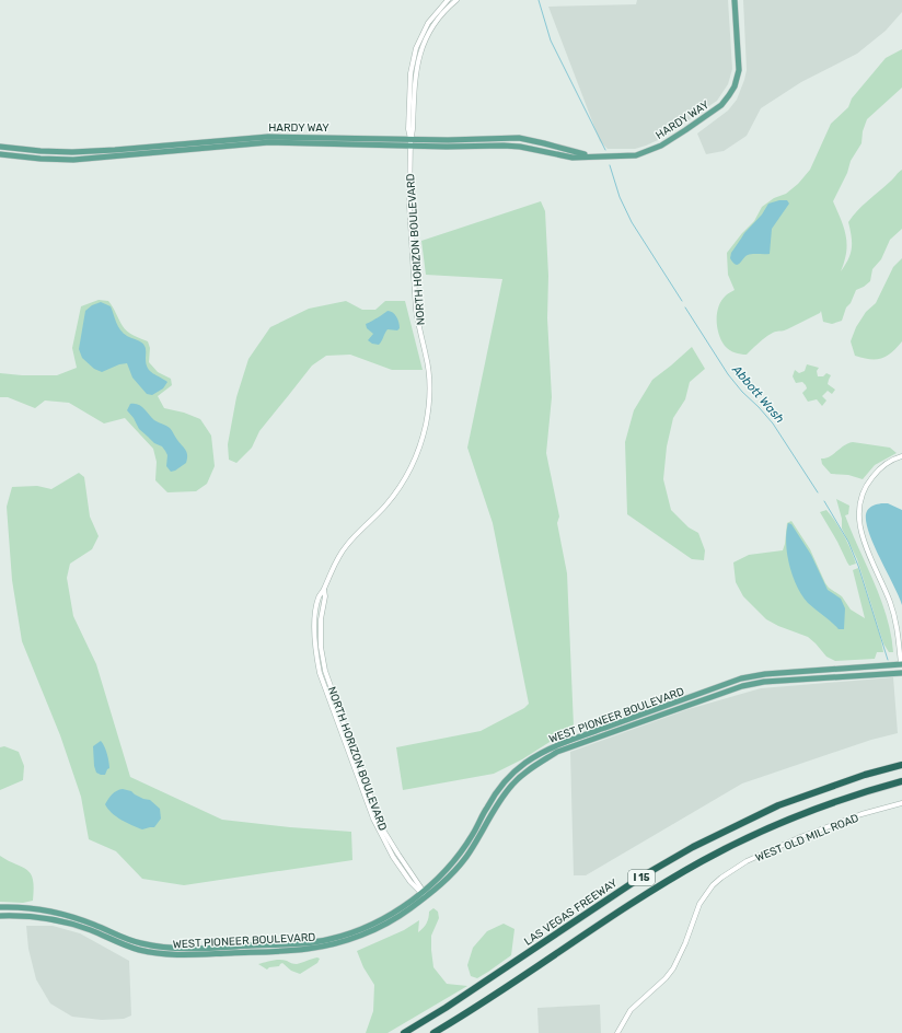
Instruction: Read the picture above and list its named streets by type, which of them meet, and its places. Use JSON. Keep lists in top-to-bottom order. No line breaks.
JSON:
{"streets":{"highway":["I 15","LAS VEGAS FREEWAY"],"main road":["HARDY WAY","WEST PIONEER BOULEVARD"],"street":["NORTH HORIZON BOULEVARD","WEST OLD MILL ROAD"]},"crossings":[["HARDY WAY","NORTH HORIZON BOULEVARD"],["NORTH HORIZON BOULEVARD","WEST PIONEER BOULEVARD"]],"water":["Abbott Wash"]}
